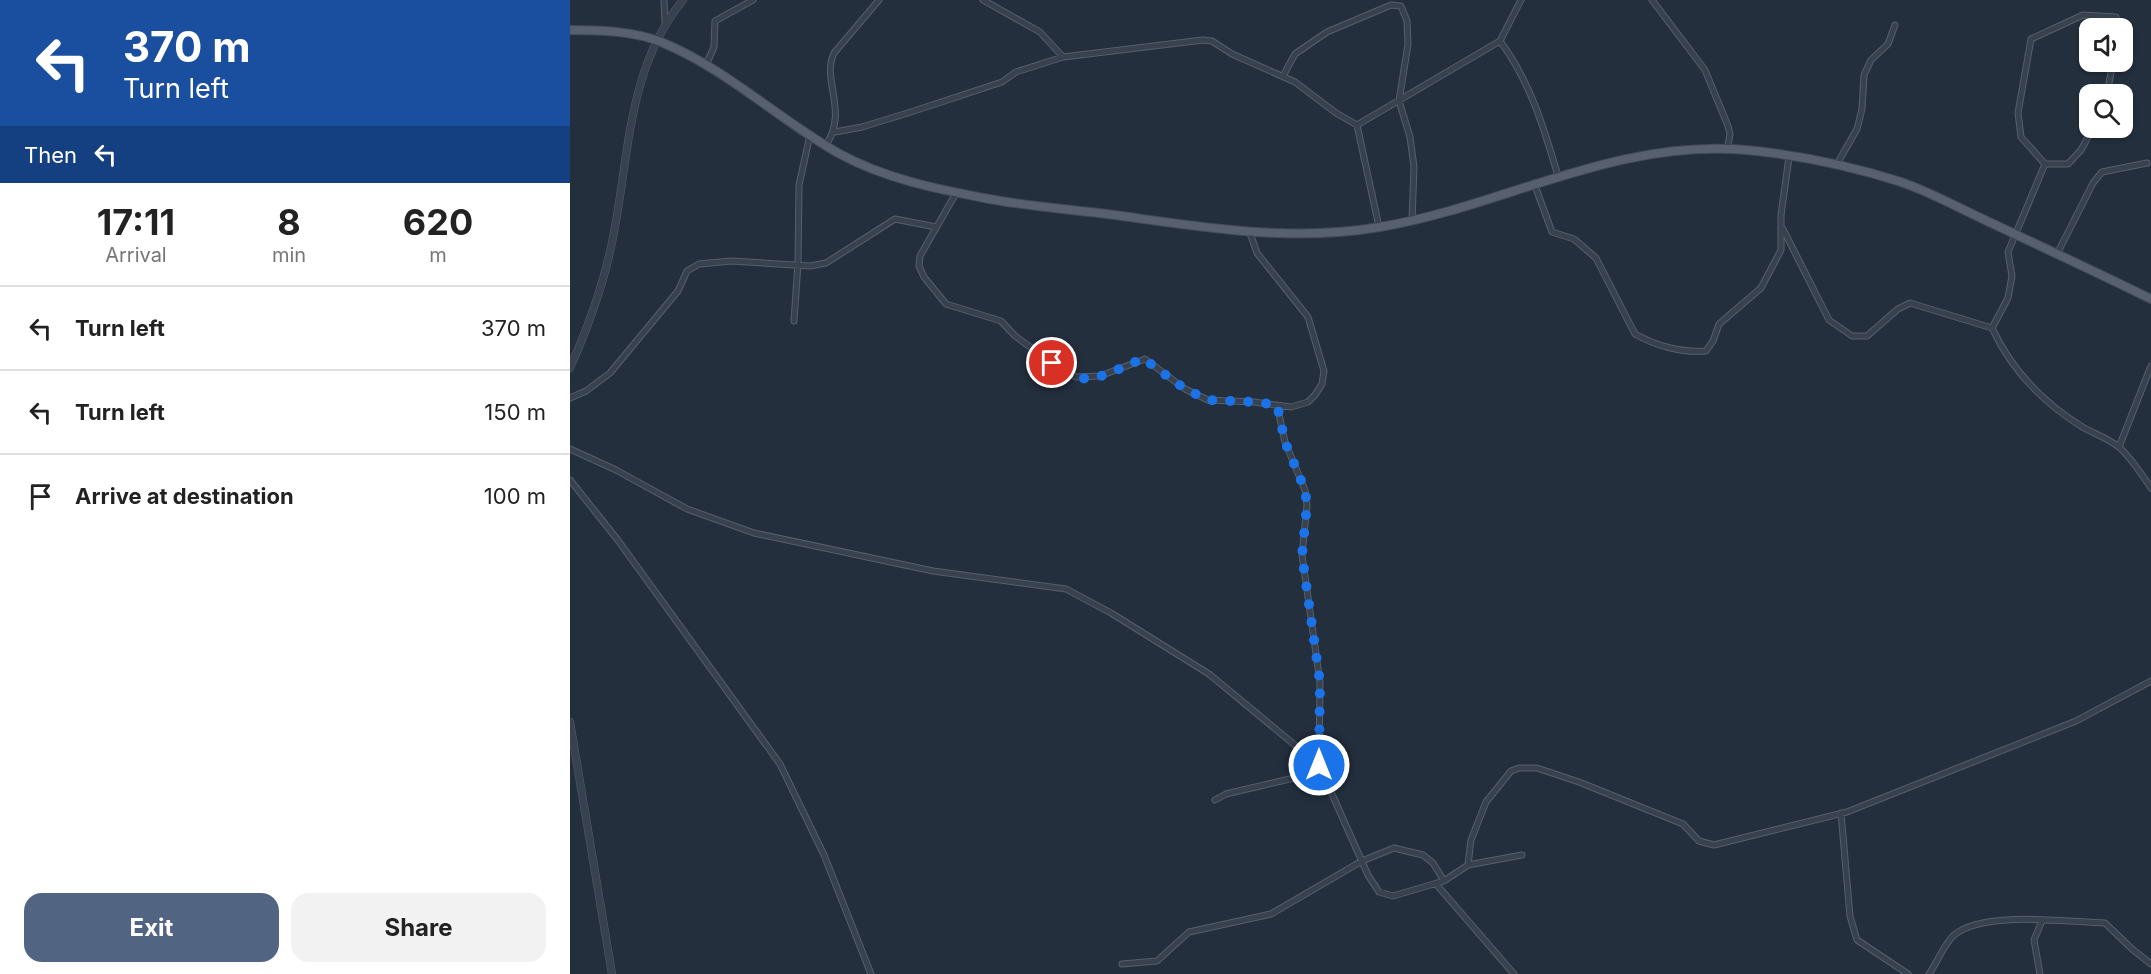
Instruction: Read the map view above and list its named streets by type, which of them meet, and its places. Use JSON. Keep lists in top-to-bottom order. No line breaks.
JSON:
{"page":{"turn":["370 m","Turn left"],"then":"Then","eta":["17:11","Arrival","8","min","620","m"],"list":[{"name":"Turn left","value":"370 m"},{"name":"Turn left","value":"150 m"},{"name":"Arrive at destination","value":"100 m"}],"buttons":["Exit","Share"]}}
